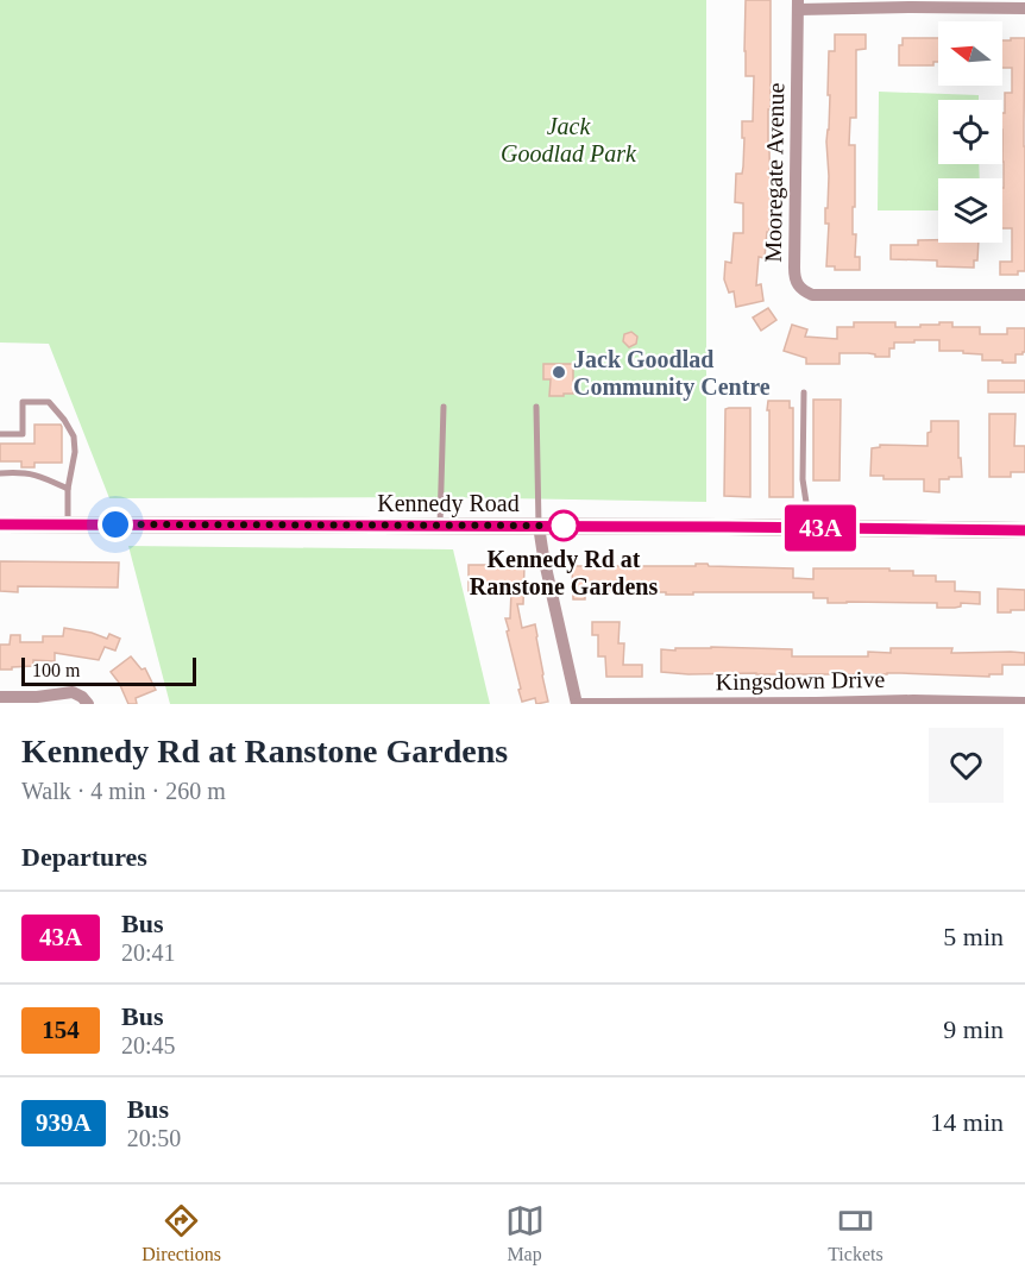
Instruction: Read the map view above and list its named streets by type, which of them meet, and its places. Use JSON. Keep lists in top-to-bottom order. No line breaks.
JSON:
{"streets":{"main road":["Kennedy Road"],"street":["Mooregate Avenue","Kingsdown Drive"]},"parks":["Jack Goodlad Park"],"places":["Jack Goodlad Community Centre","Kennedy Rd at Ranstone Gardens"],"lines":["bus line 43A"],"scale_bar":"100 m","north":"left","page":{"on_map":"43A","scale":"100 m","heading":[["Kennedy Rd at Ranstone Gardens","Walk · 4 min · 260 m"],"Departures"],"list":[{"mark":"43A","name":"Bus","note":"20:41","value":"5 min"},{"mark":"154","name":"Bus","note":"20:45","value":"9 min"},{"mark":"939A","name":"Bus","note":"20:50","value":"14 min"}],"tabs":["Directions","Map","Tickets"]}}
